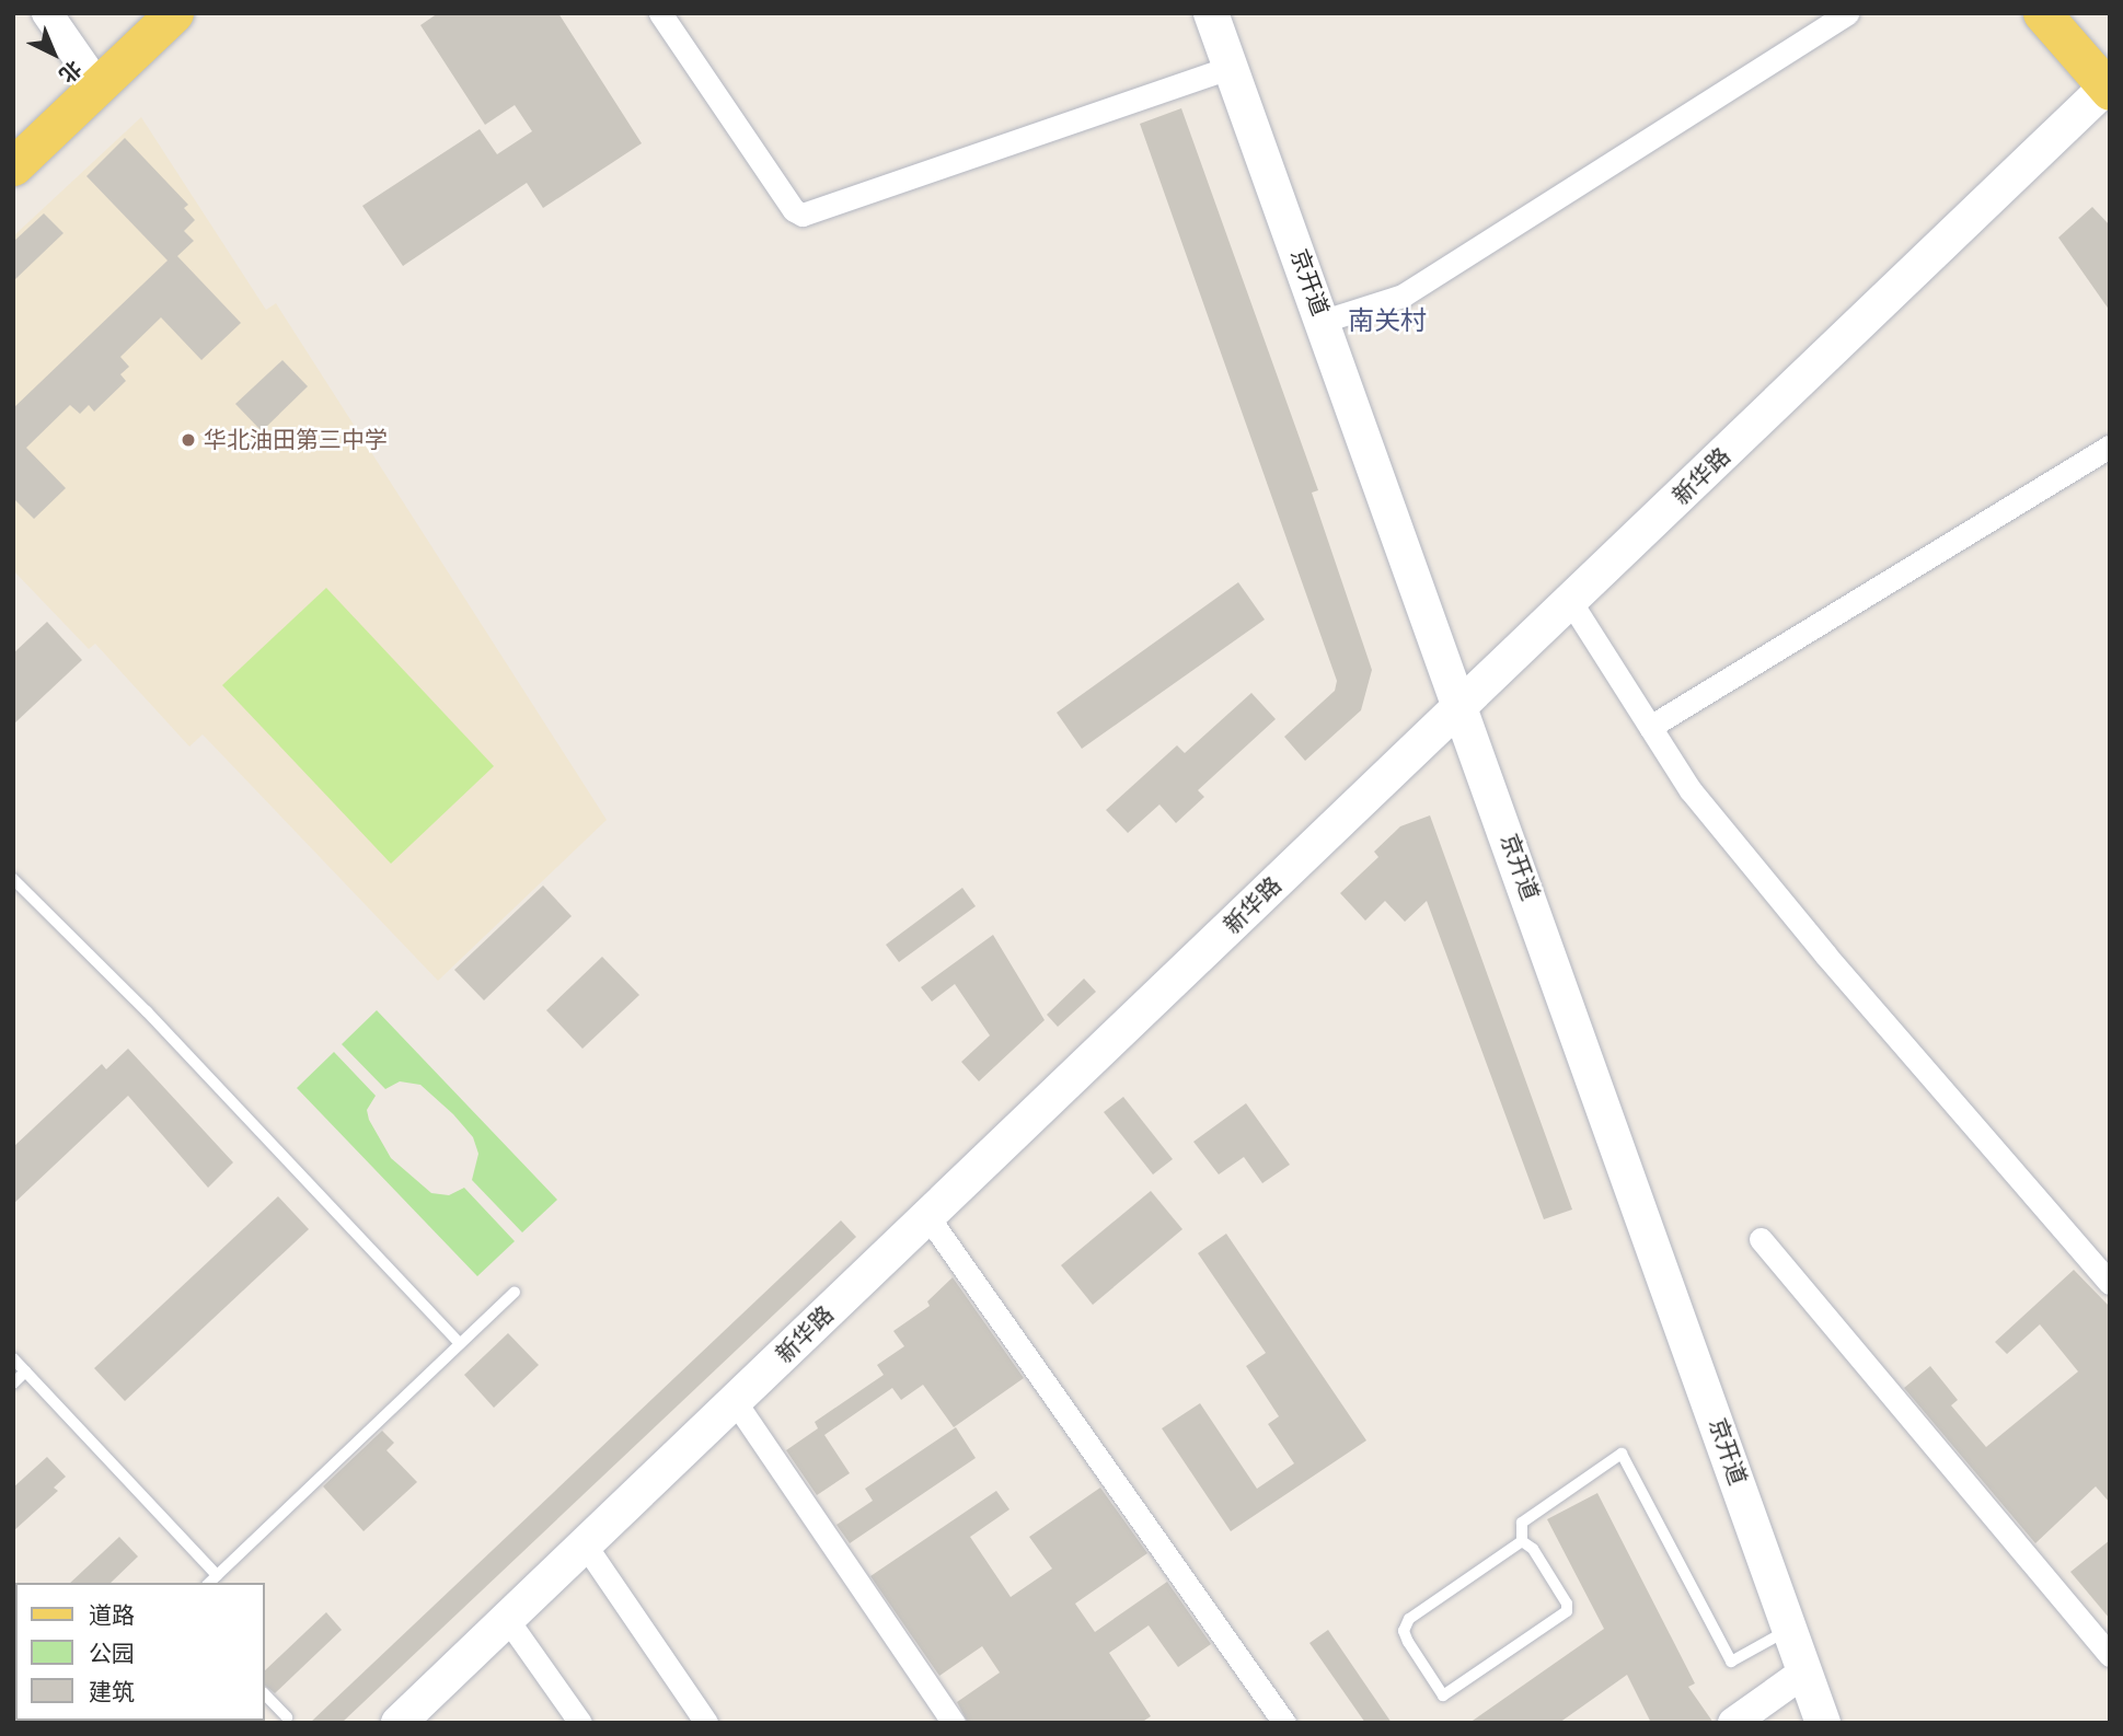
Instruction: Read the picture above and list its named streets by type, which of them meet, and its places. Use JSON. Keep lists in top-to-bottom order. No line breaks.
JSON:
{"streets":{"main road":["京开道","新华路"]},"crossings":[["京开道","新华路"]],"districts":["南关村"],"places":["华北油田第三中学"],"legend":["道路","公园","建筑"],"north":"bottom right"}
